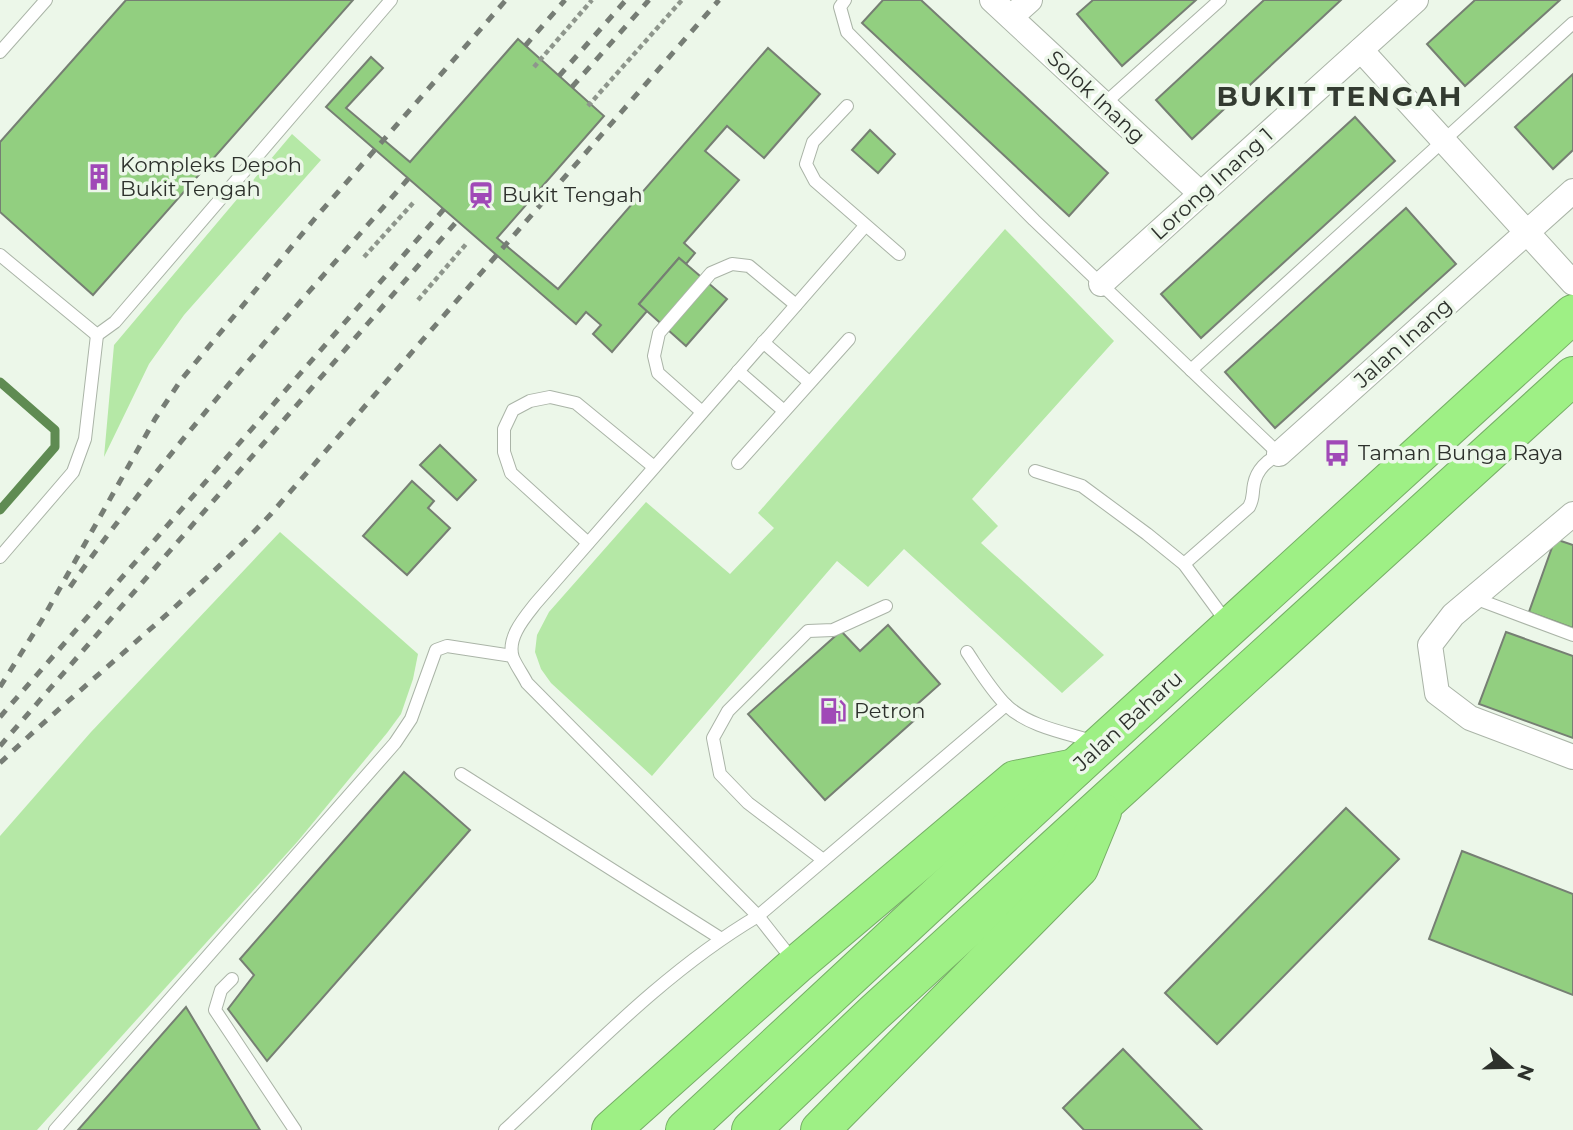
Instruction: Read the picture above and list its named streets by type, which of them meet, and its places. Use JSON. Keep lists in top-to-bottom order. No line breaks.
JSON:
{"streets":{"highway":["Jalan Baharu"],"street":["Solok Inang","Lorong Inang 1","Jalan Inang"]},"crossings":[["Solok Inang","Lorong Inang 1"]],"districts":["BUKIT TENGAH"],"places":{"building":["Kompleks Depoh Bukit Tengah"],"station":["Bukit Tengah"],"bus stop":["Taman Bunga Raya"],"fuel station":["Petron"]},"north":"right"}
